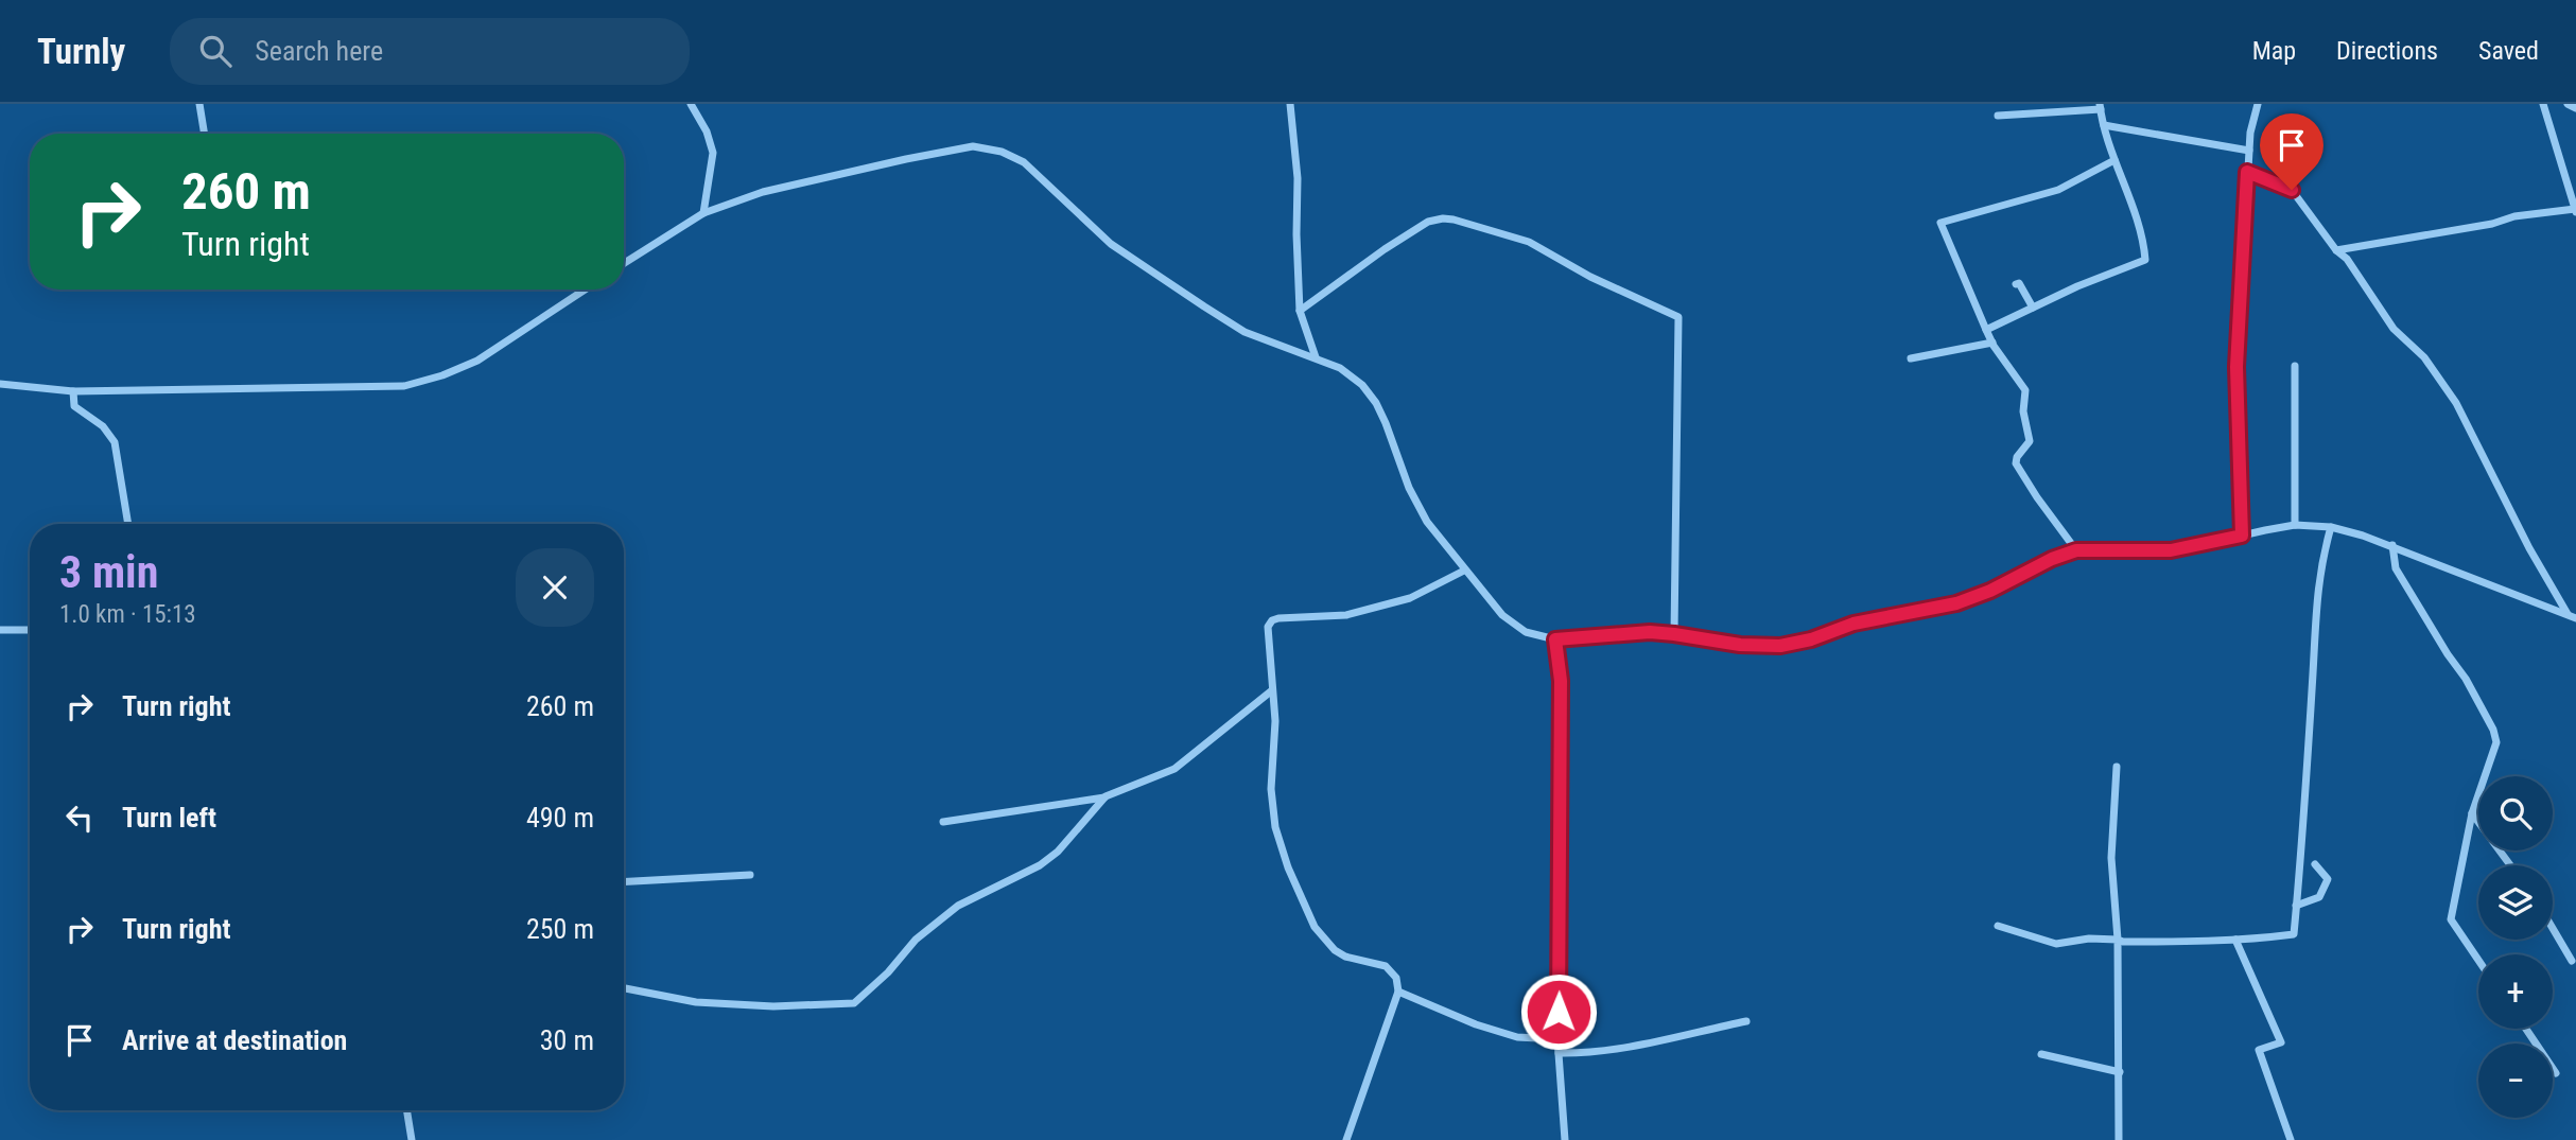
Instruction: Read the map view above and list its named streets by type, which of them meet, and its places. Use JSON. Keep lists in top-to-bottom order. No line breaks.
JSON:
{"page":{"header":"Turnly","search":"Search here","nav":["Map","Directions","Saved"],"turn":["260 m","Turn right"],"heading":["3 min","1.0 km · 15:13"],"list":[{"name":"Turn right","value":"260 m"},{"name":"Turn left","value":"490 m"},{"name":"Turn right","value":"250 m"},{"name":"Arrive at destination","value":"30 m"}],"map_buttons":["+","−"]}}
